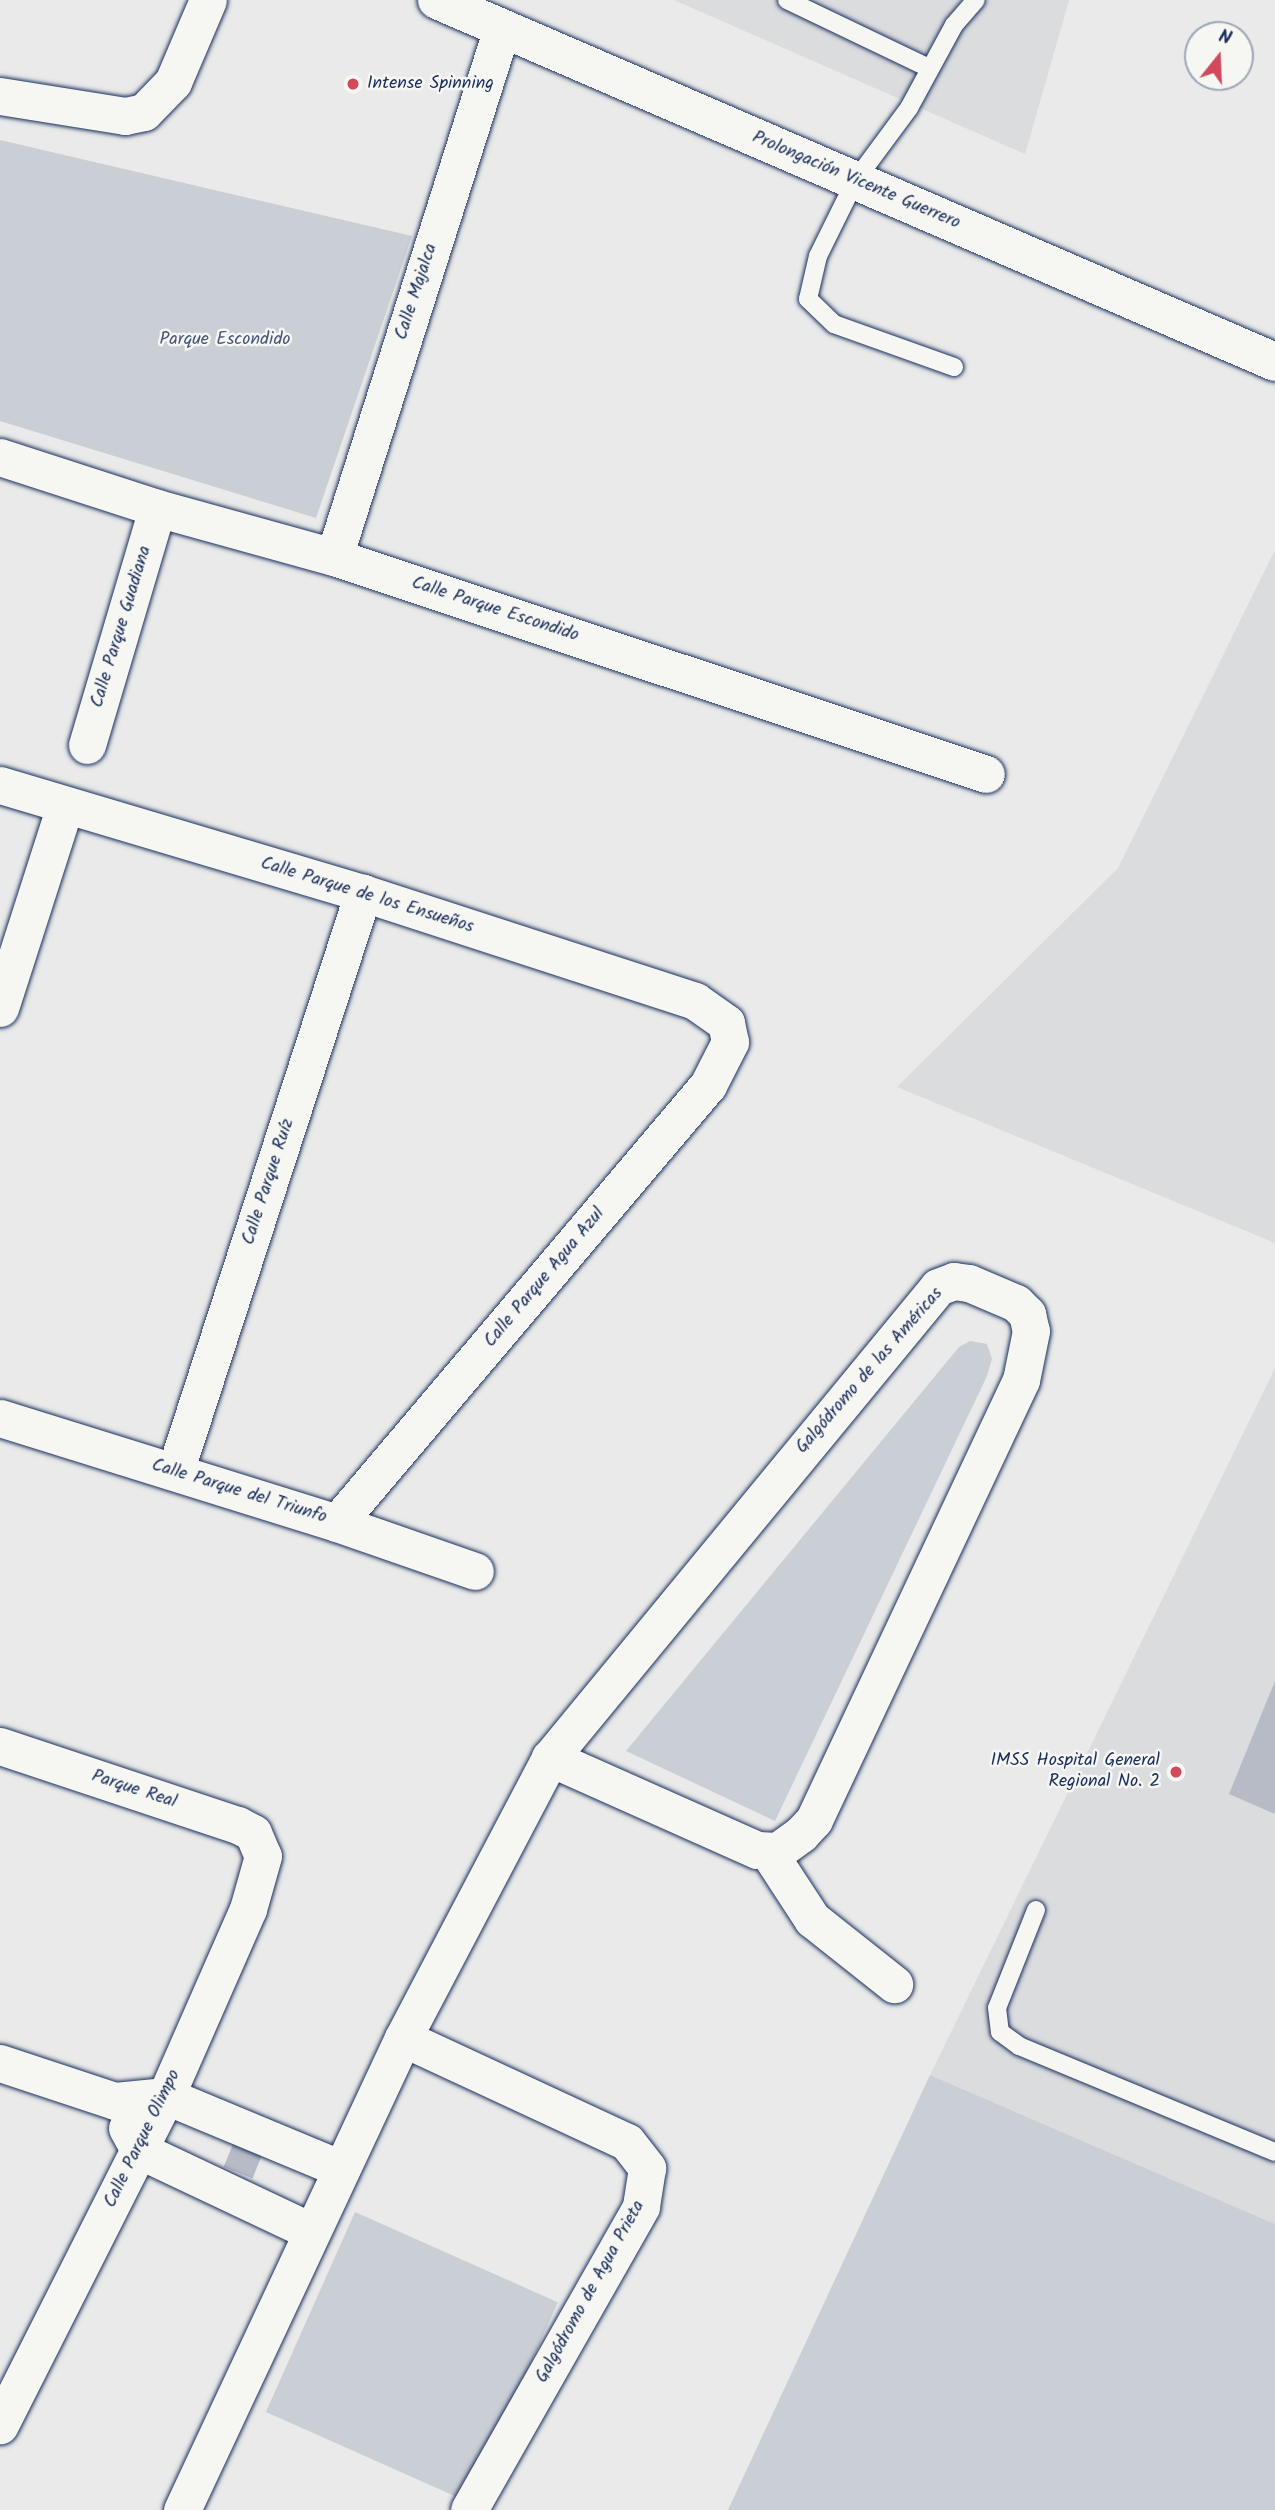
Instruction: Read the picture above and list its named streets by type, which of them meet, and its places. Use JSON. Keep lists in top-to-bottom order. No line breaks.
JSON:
{"streets":{"main road":["Prolongación Vicente Guerrero"],"street":["Calle Majalca","Calle Parque Escondido","Calle Parque Guadiana","Calle Parque de los Ensueños","Calle Parque Ruíz","Calle Parque Agua Azul","Galgódromo de las Américas","Calle Parque del Triunfo","Parque Real","Calle Parque Olimpo","Galgódromo de Agua Prieta"]},"crossings":[["Prolongación Vicente Guerrero","Calle Majalca"],["Calle Majalca","Calle Parque Escondido"],["Calle Parque Escondido","Calle Parque Guadiana"],["Calle Parque de los Ensueños","Calle Parque Ruíz"],["Calle Parque de los Ensueños","Calle Parque Agua Azul"],["Calle Parque Ruíz","Calle Parque del Triunfo"],["Calle Parque Agua Azul","Calle Parque del Triunfo"],["Parque Real","Calle Parque Olimpo"]],"parks":["Parque Escondido"],"places":["Intense Spinning","IMSS Hospital General Regional No. 2"],"north":"top"}
